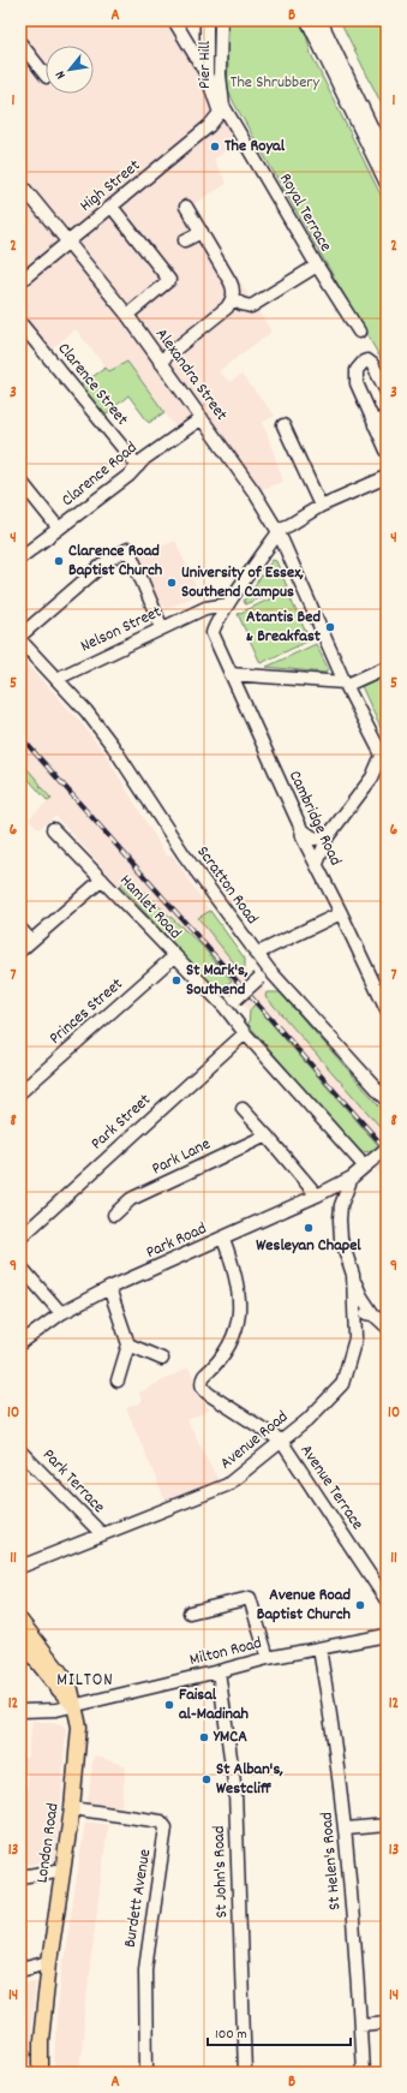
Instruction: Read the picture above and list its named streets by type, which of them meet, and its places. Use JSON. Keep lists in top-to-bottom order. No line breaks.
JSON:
{"streets":{"main road":["London Road"],"street":["Pier Hill","High Street","Royal Terrace","Alexandra Street","Clarence Street","Clarence Road","Nelson Street","Cambridge Road","Scratton Road","Hamlet Road","Princes Street","Park Street","Park Lane","Park Road","Avenue Road","Park Terrace","Avenue Terrace","Milton Road","St Helen's Road","St John's Road","Burdett Avenue"]},"crossings":[["Pier Hill","High Street"],["Pier Hill","Royal Terrace"],["High Street","Royal Terrace"],["High Street","Alexandra Street"],["Alexandra Street","Clarence Road"],["Clarence Street","Clarence Road"],["Nelson Street","Cambridge Road"],["Nelson Street","Scratton Road"],["Hamlet Road","Princes Street"],["Hamlet Road","Park Street"],["Hamlet Road","Avenue Road"],["Park Road","Avenue Road"],["Avenue Road","Park Terrace"],["Avenue Road","Avenue Terrace"],["Milton Road","London Road"],["Milton Road","St Helen's Road"],["Milton Road","St John's Road"],["London Road","Burdett Avenue"]],"districts":["MILTON"],"parks":["The Shrubbery"],"places":["The Royal","Clarence Road Baptist Church","University of Essex, Southend Campus","Atantis Bed & Breakfast","St Mark's, Southend","Wesleyan Chapel","Avenue Road Baptist Church","Faisal al-Madinah","YMCA","St Alban's, Westcliff"],"scale_bar":"100 m","north":"bottom left","grid":{"columns":["A","B"],"rows":["1","2","3","4","5","6","7","8","9","10","11","12","13","14"]}}
